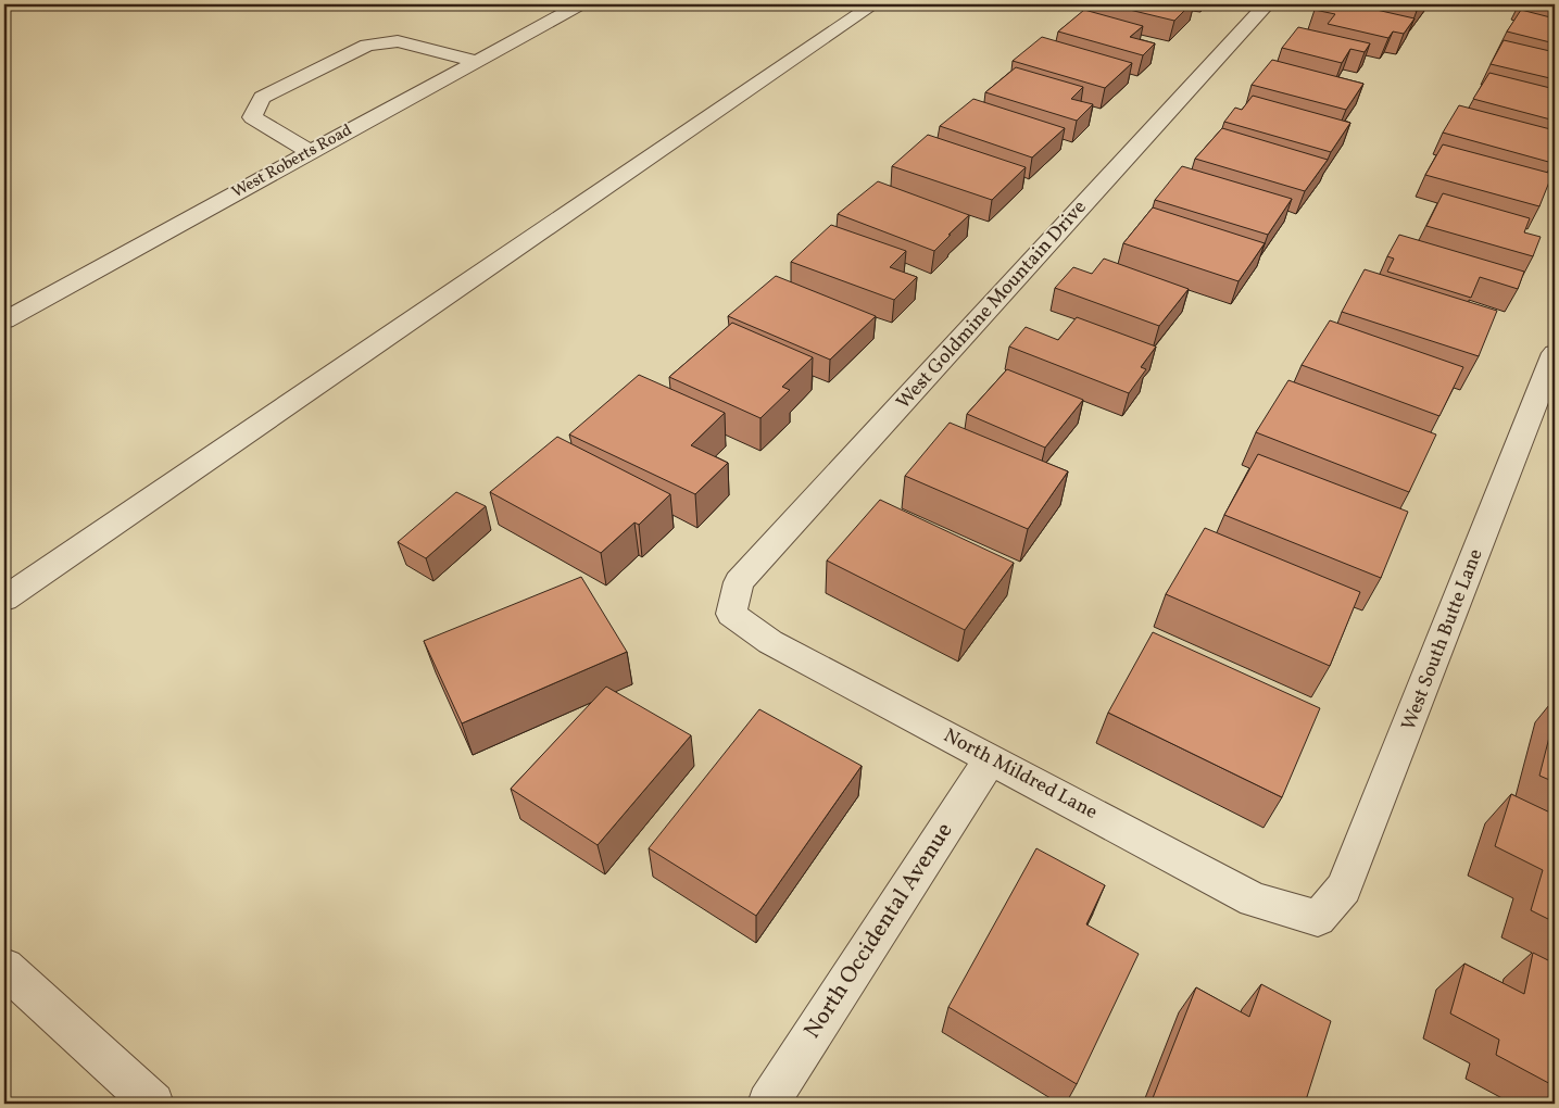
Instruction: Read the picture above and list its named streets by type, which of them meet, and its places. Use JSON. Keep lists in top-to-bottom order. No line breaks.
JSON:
{"streets":{"street":["West Roberts Road","West Goldmine Mountain Drive","West South Butte Lane","North Mildred Lane","North Occidental Avenue"]},"crossings":[["West Goldmine Mountain Drive","North Mildred Lane"],["West South Butte Lane","North Mildred Lane"],["North Mildred Lane","North Occidental Avenue"]]}
